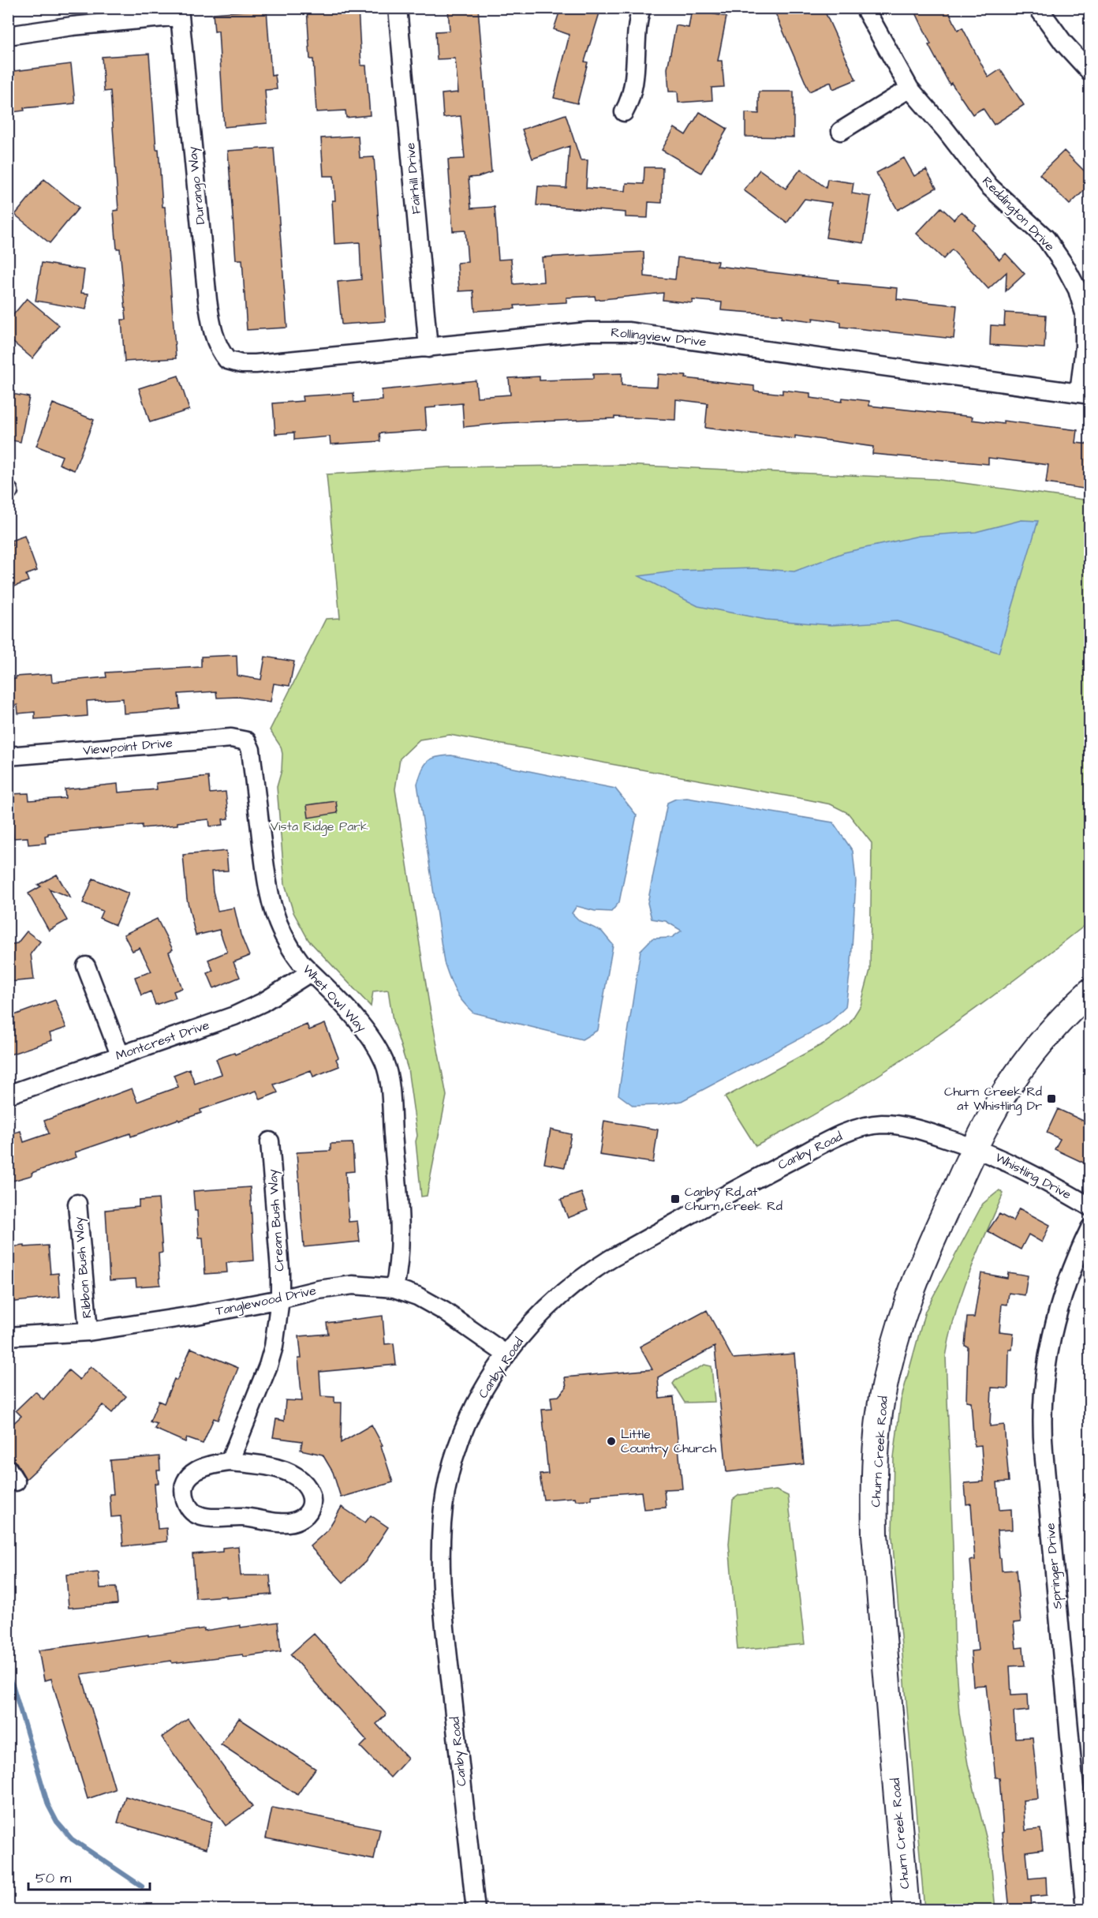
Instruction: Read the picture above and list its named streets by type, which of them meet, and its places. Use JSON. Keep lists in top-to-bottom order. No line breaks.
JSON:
{"streets":{"main road":["Churn Creek Road"],"street":["Fairhill Drive","Durango Way","Reddington Drive","Rollingview Drive","Viewpoint Drive","Whet Owl Way","Montcrest Drive","Canby Road","Whistling Drive","Cream Bush Way","Ribbon Bush Way","Tanglewood Drive","Springer Drive"]},"crossings":[["Fairhill Drive","Rollingview Drive"],["Durango Way","Rollingview Drive"],["Reddington Drive","Rollingview Drive"],["Viewpoint Drive","Whet Owl Way"],["Whet Owl Way","Montcrest Drive"],["Whet Owl Way","Tanglewood Drive"],["Canby Road","Whistling Drive"],["Canby Road","Tanglewood Drive"],["Canby Road","Churn Creek Road"],["Whistling Drive","Churn Creek Road"],["Cream Bush Way","Tanglewood Drive"],["Ribbon Bush Way","Tanglewood Drive"]],"parks":["Vista Ridge Park"],"places":{"transit":["Churn Creek Rd at Whistling Dr","Canby Rd at Churn Creek Rd"],"other":["Little Country Church"]},"scale_bar":"50 m"}
